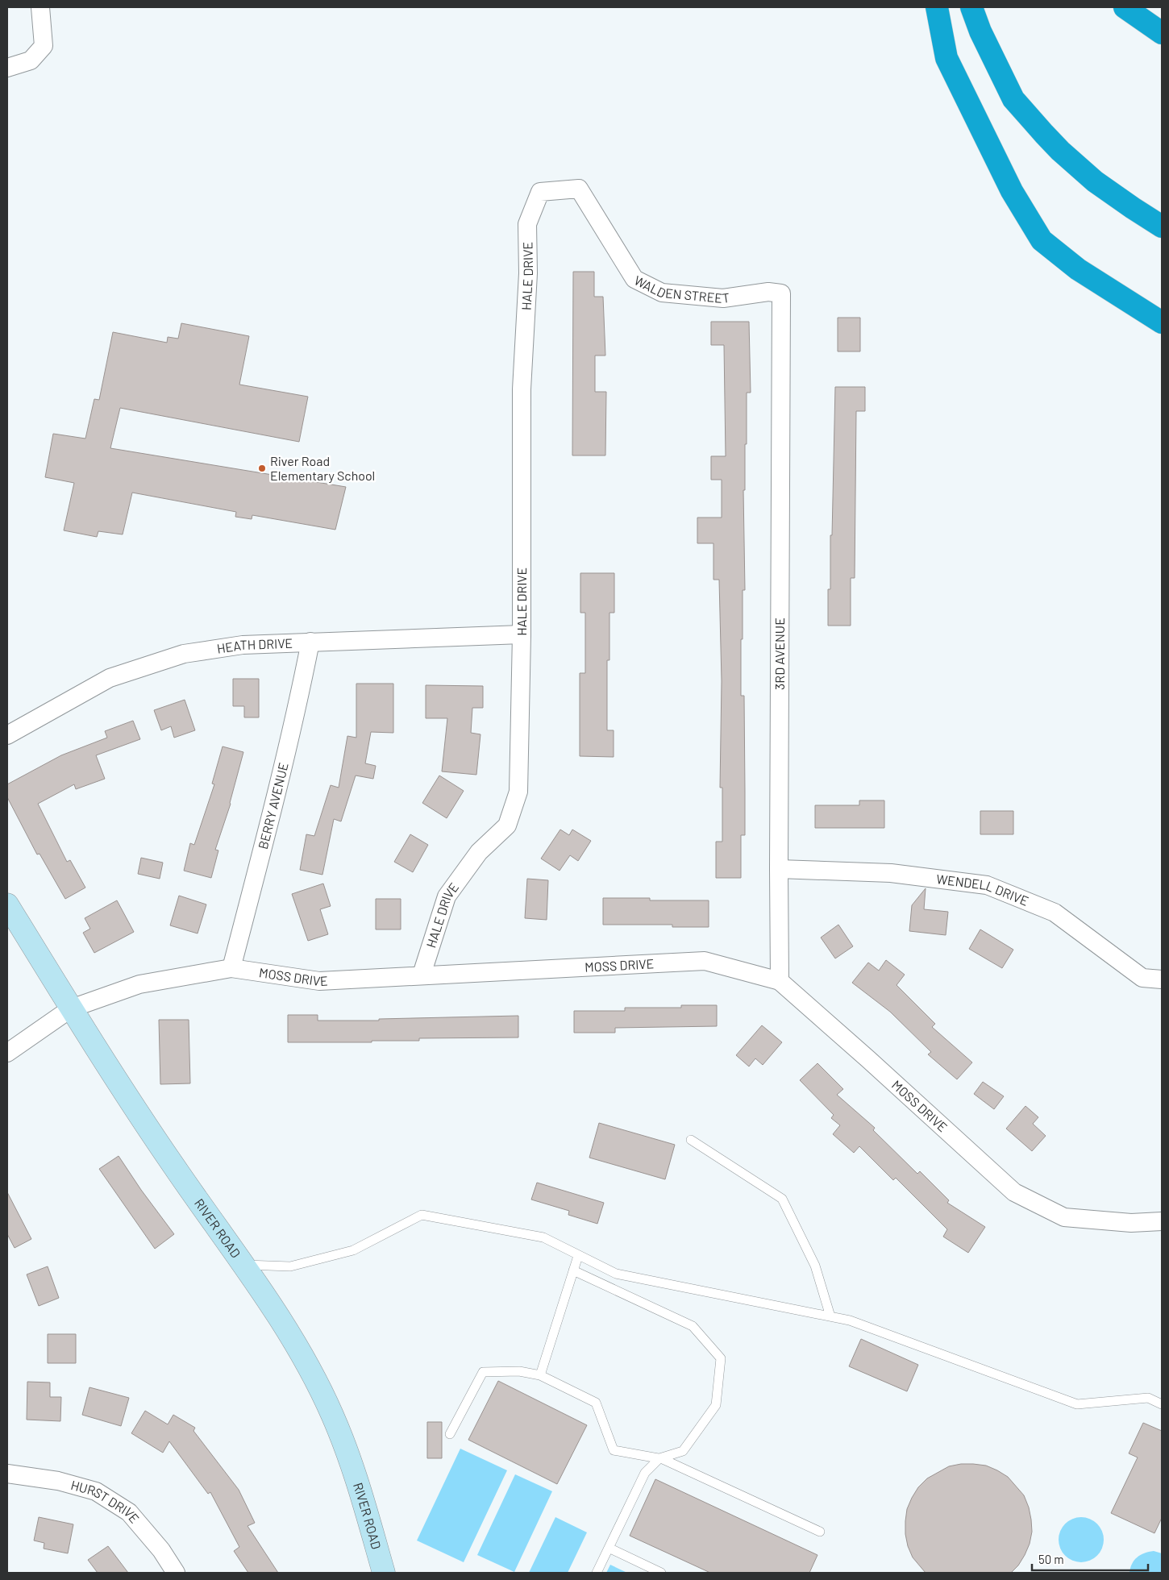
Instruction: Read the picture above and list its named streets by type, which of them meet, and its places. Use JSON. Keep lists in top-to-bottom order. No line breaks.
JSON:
{"streets":{"main road":["RIVER ROAD"],"street":["HALE DRIVE","WALDEN STREET","HEATH DRIVE","3RD AVENUE","BERRY AVENUE","WENDELL DRIVE","MOSS DRIVE","HURST DRIVE"]},"crossings":[["HALE DRIVE","WALDEN STREET"],["HALE DRIVE","HEATH DRIVE"],["HALE DRIVE","MOSS DRIVE"],["WALDEN STREET","3RD AVENUE"],["HEATH DRIVE","BERRY AVENUE"],["3RD AVENUE","WENDELL DRIVE"],["3RD AVENUE","MOSS DRIVE"],["BERRY AVENUE","MOSS DRIVE"],["MOSS DRIVE","RIVER ROAD"]],"places":["River Road Elementary School"],"scale_bar":"50 m"}
